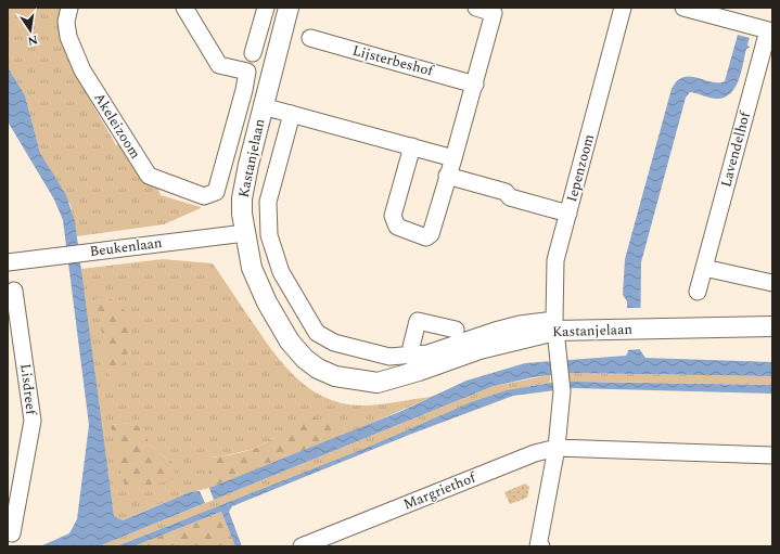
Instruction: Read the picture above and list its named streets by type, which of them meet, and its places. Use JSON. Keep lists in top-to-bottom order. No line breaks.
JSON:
{"streets":{"street":["Lijsterbeshof","Akeleizoom","Lavendelhof","Kastanjelaan","Iepenzoom","Beukenlaan","Lisdreef","Margriethof"]},"crossings":[["Akeleizoom","Kastanjelaan"],["Kastanjelaan","Iepenzoom"],["Kastanjelaan","Beukenlaan"]],"north":"bottom"}
